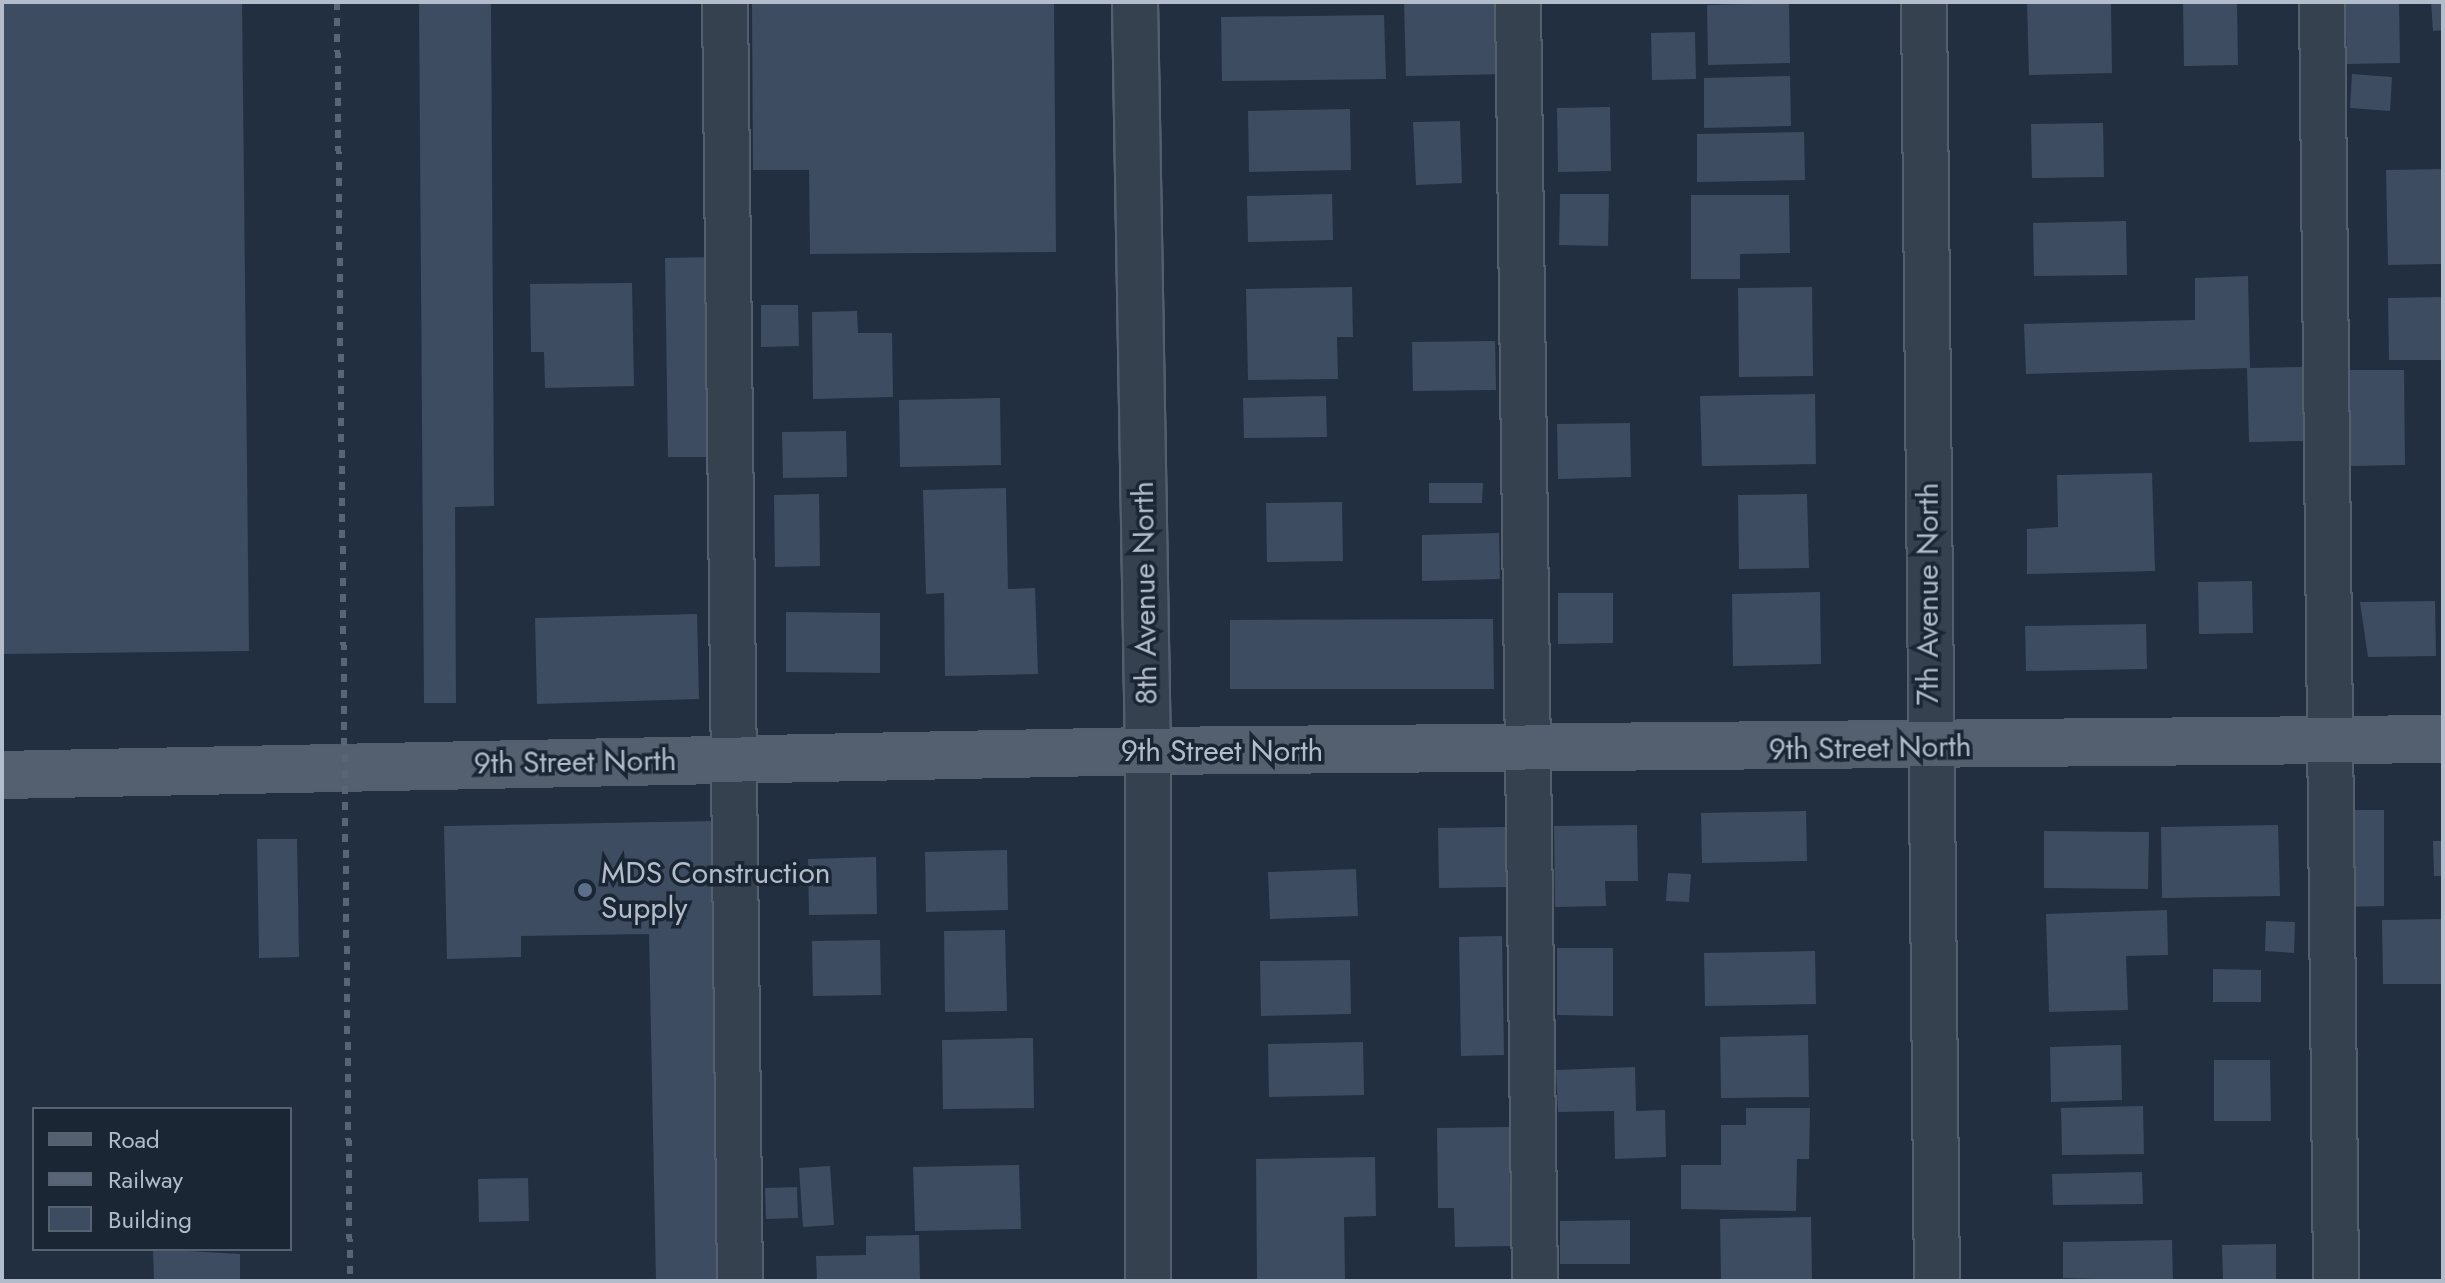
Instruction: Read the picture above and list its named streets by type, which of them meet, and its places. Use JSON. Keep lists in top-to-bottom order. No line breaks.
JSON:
{"streets":{"main road":["9th Street North"],"street":["8th Avenue North","7th Avenue North"]},"crossings":[["8th Avenue North","9th Street North"],["7th Avenue North","9th Street North"]],"places":["MDS Construction Supply"],"legend":["Road","Railway","Building"]}
